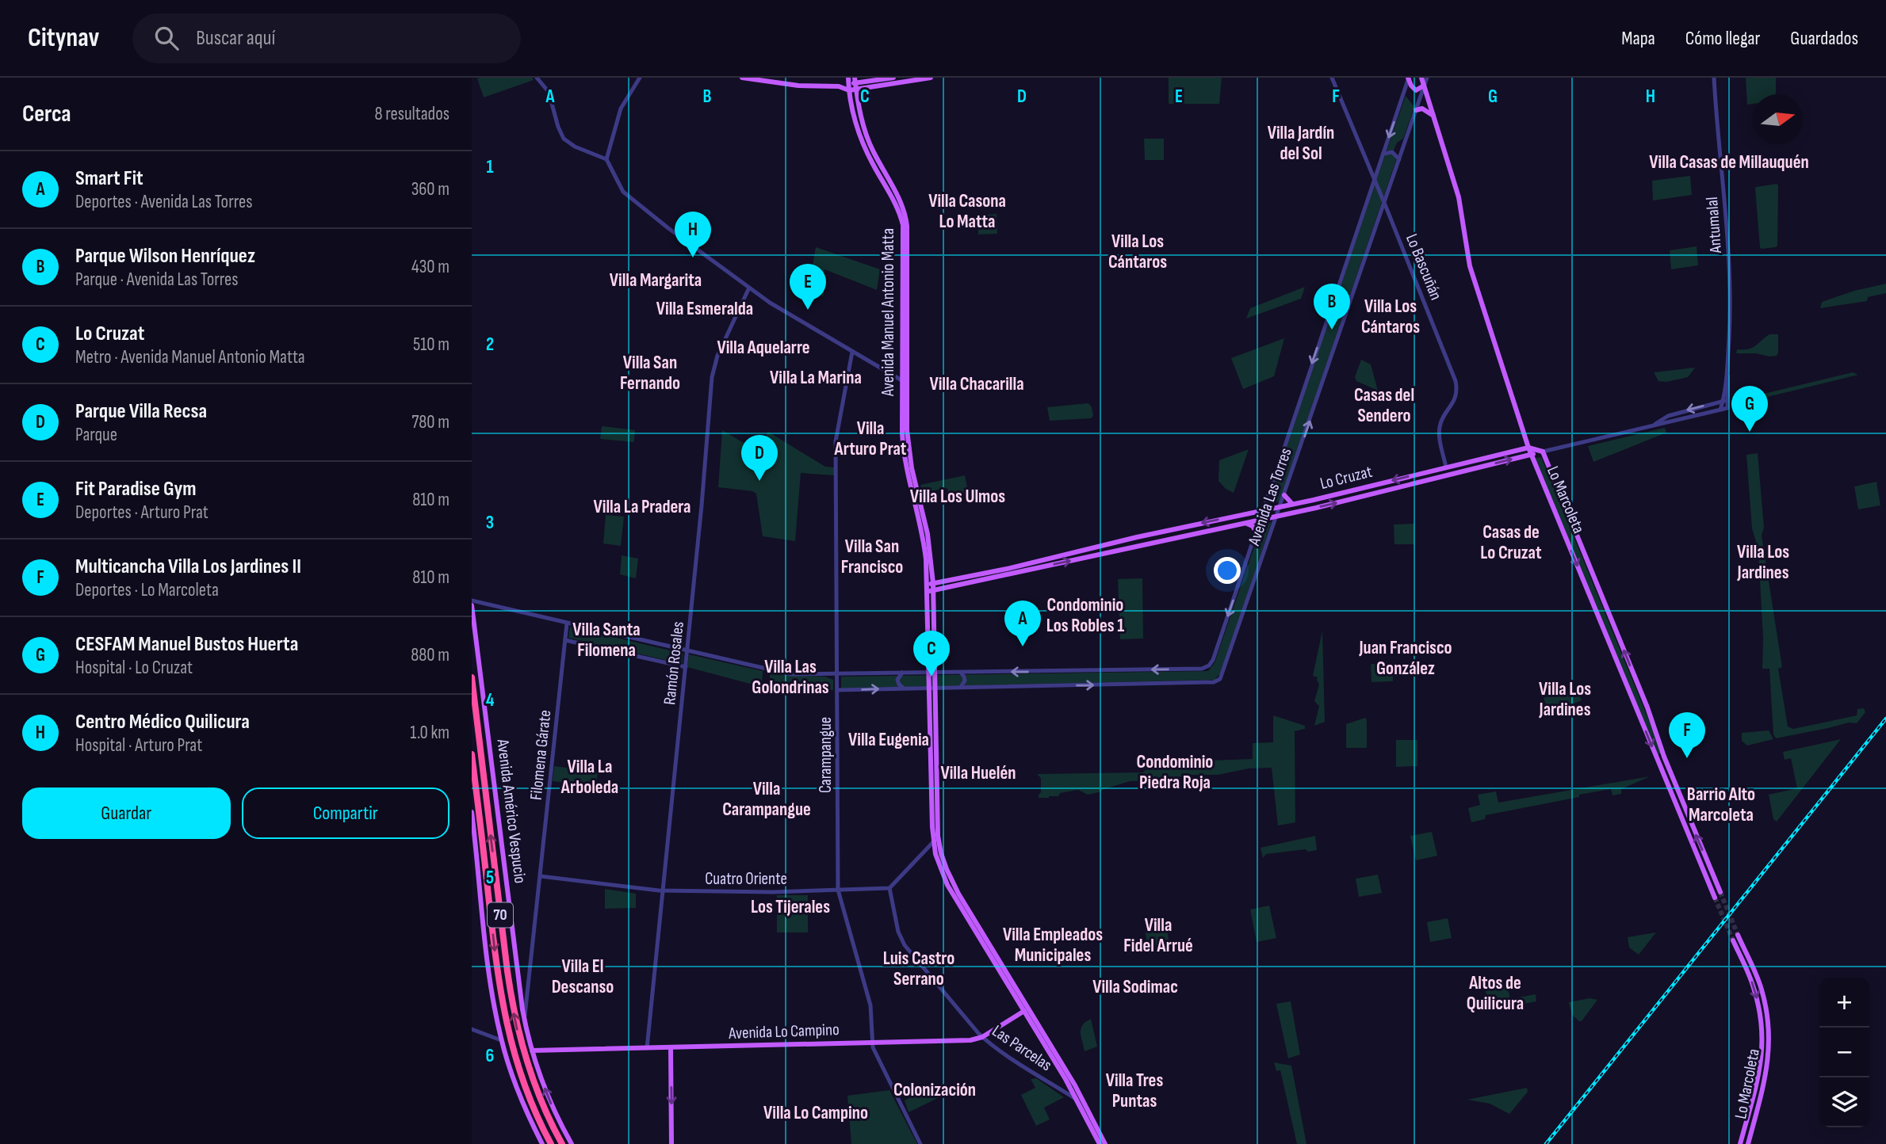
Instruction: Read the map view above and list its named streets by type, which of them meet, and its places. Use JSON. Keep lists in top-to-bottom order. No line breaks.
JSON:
{"streets":{"highway":["70"],"main road":["Avenida Manuel Antonio Matta","Lo Cruzat","Lo Marcoleta","Avenida Américo Vespucio","Avenida Lo Campino"],"street":["Antumalal","Lo Bascuñán","Avenida Las Torres","Ramón Rosales","Filomena Gárate","Carampangue","Cuatro Oriente","Las Parcelas"]},"crossings":[["Antumalal","Lo Cruzat"],["Lo Bascuñán","Lo Cruzat"],["Lo Bascuñán","Avenida Las Torres"],["Avenida Manuel Antonio Matta","Lo Cruzat"],["Avenida Manuel Antonio Matta","Avenida Las Torres"],["Avenida Manuel Antonio Matta","Avenida Lo Campino"],["Avenida Manuel Antonio Matta","Las Parcelas"],["Lo Cruzat","Avenida Las Torres"],["Lo Cruzat","Lo Marcoleta"],["Avenida Las Torres","Lo Marcoleta"],["Avenida Las Torres","Ramón Rosales"],["Avenida Las Torres","Carampangue"],["Ramón Rosales","Cuatro Oriente"],["Ramón Rosales","Avenida Lo Campino"],["Filomena Gárate","Avenida Américo Vespucio"],["Filomena Gárate","Cuatro Oriente"],["Carampangue","Cuatro Oriente"],["Carampangue","Avenida Lo Campino"],["Avenida Américo Vespucio","Avenida Lo Campino"],["Cuatro Oriente","Las Parcelas"],["Avenida Lo Campino","Las Parcelas"]],"districts":["Villa Jardín del Sol","Villa Casas de Millauquén","Villa Casona Lo Matta","Villa Los Cántaros","Villa Margarita","Villa Los Cántaros","Villa Esmeralda","Villa Aquelarre","Villa San Fernando","Villa La Marina","Villa Chacarilla","Casas del Sendero","Villa Arturo Prat","Villa Los Ulmos","Villa La Pradera","Casas de Lo Cruzat","Villa San Francisco","Villa Los Jardines","Condominio Los Robles 1","Villa Santa Filomena","Juan Francisco González","Villa Las Golondrinas","Villa Los Jardines","Villa Eugenia","Condominio Piedra Roja","Villa La Arboleda","Villa Huelén","Villa Carampangue","Barrio Alto Marcoleta","Los Tijerales","Villa Fidel Arrué","Villa Empleados Municipales","Luis Castro Serrano","Villa El Descanso","Altos de Quilicura","Villa Sodimac","Villa Tres Puntas","Colonización","Villa Lo Campino"],"north":"right","page":{"header":"Citynav","search":"Buscar aquí","nav":["Mapa","Cómo llegar","Guardados"],"heading":["Cerca","8 resultados"],"list":[{"mark":"A","name":"Smart Fit","note":"Deportes · Avenida Las Torres","value":"360 m"},{"mark":"B","name":"Parque Wilson Henríquez","note":"Parque · Avenida Las Torres","value":"430 m"},{"mark":"C","name":"Lo Cruzat","note":"Metro · Avenida Manuel Antonio Matta","value":"510 m"},{"mark":"D","name":"Parque Villa Recsa","note":"Parque","value":"780 m"},{"mark":"E","name":"Fit Paradise Gym","note":"Deportes · Arturo Prat","value":"810 m"},{"mark":"F","name":"Multicancha Villa Los Jardines II","note":"Deportes · Lo Marcoleta","value":"810 m"},{"mark":"G","name":"CESFAM Manuel Bustos Huerta","note":"Hospital · Lo Cruzat","value":"880 m"},{"mark":"H","name":"Centro Médico Quilicura","note":"Hospital · Arturo Prat","value":"1.0 km"}],"pins":["H","E","B","G","D","A","C","F"],"buttons":["Guardar","Compartir"],"map_buttons":["+","−"]},"grid":{"columns":["A","B","C","D","E","F","G","H"],"rows":["1","2","3","4","5","6"]}}
